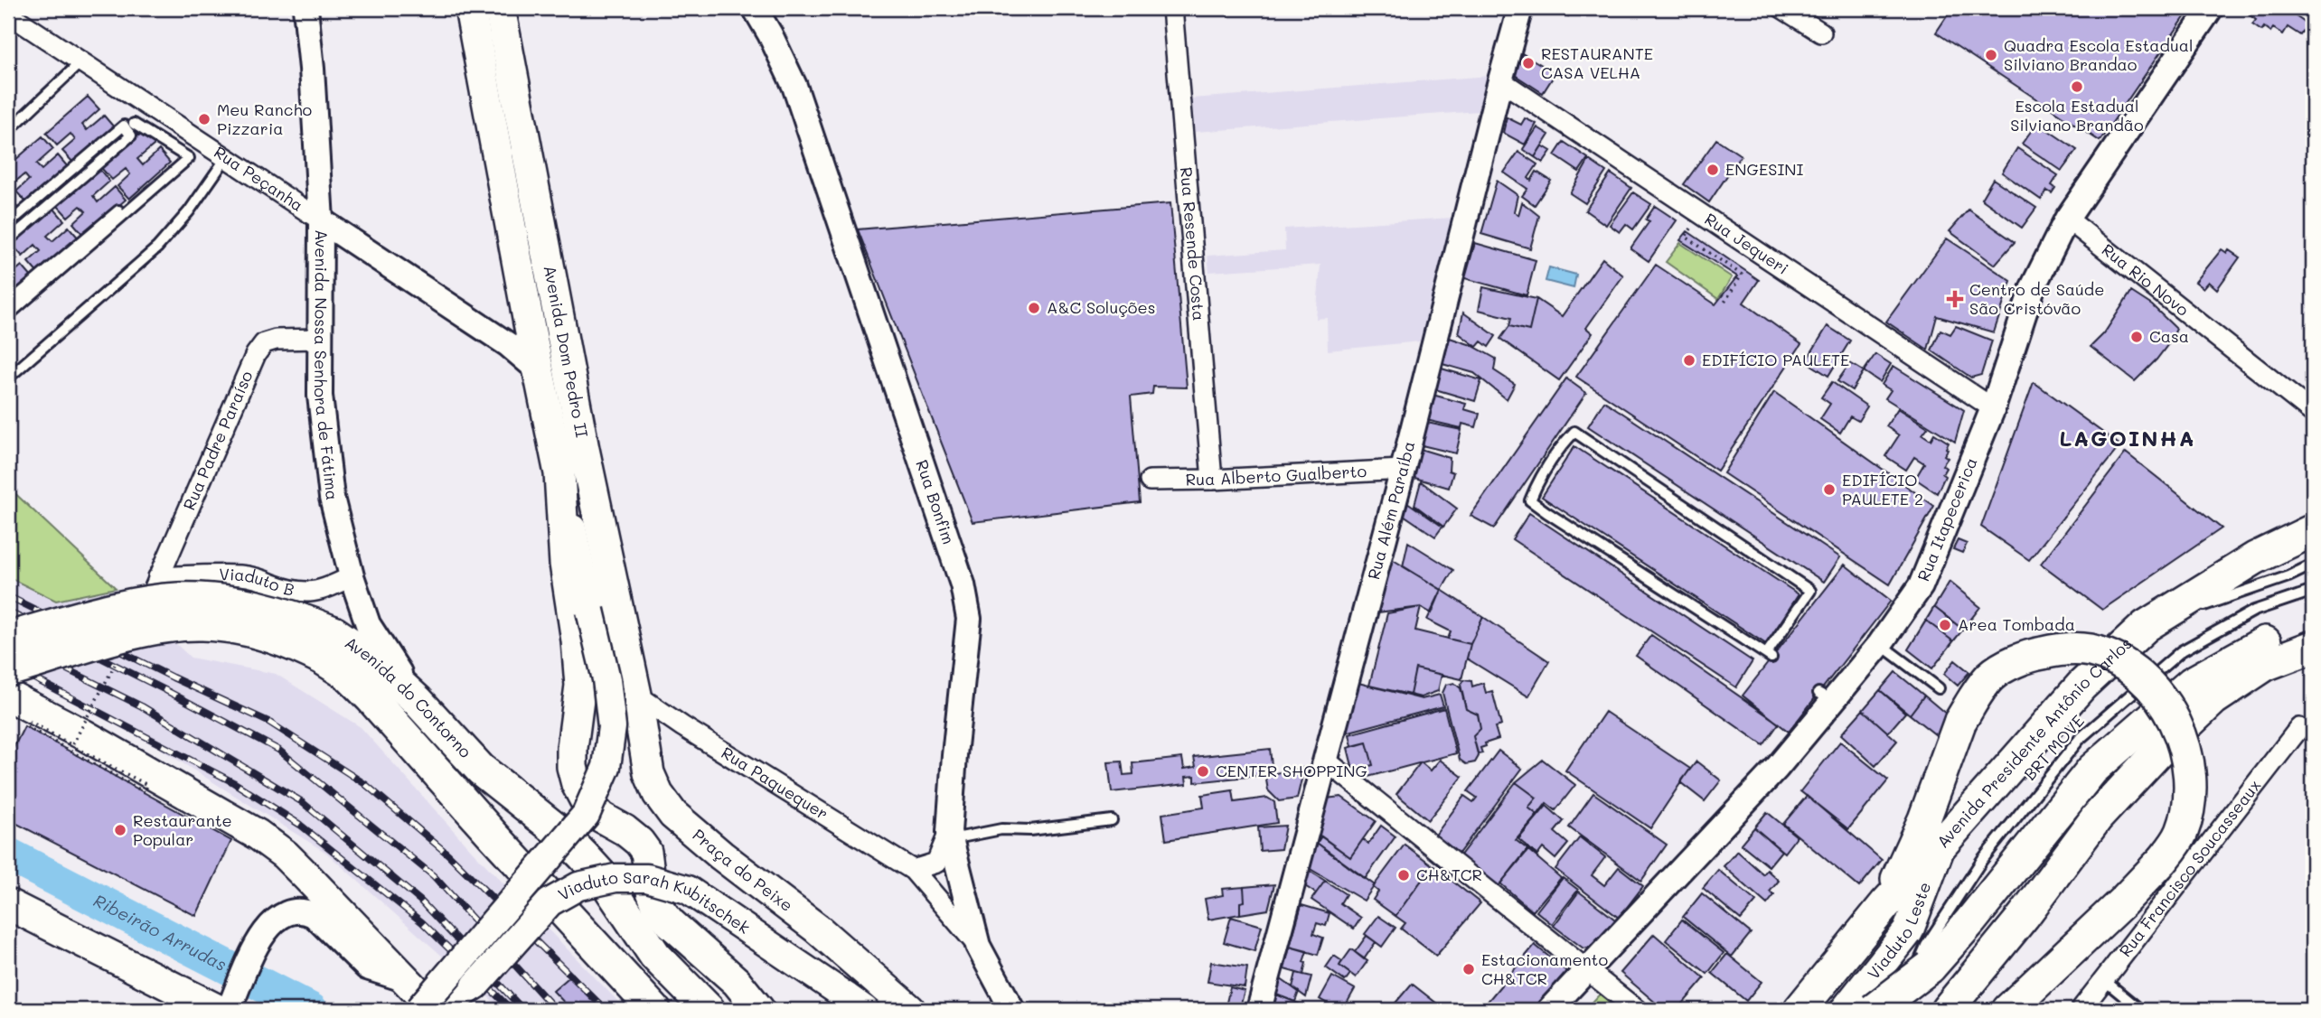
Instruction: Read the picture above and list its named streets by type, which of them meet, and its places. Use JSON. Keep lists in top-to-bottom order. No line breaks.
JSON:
{"streets":{"highway":["Avenida do Contorno","Avenida Presidente Antônio Carlos"],"main road":["Avenida Dom Pedro II","Praça do Peixe","Viaduto Sarah Kubitschek","Viaduto Leste"],"street":["Rua Peçanha","Rua Resende Costa","Rua Jequeri","Rua Rio Novo","Avenida Nossa Senhora de Fátima","Rua Padre Paraíso","Rua Alberto Gualberto","Rua Bonfim","Rua Além Paraíba","Rua Itapecerica","Viaduto B","Rua Paquequer","Rua Francisco Soucasseaux"],"lane":["BRT MOVE"]},"crossings":[["Rua Peçanha","Avenida Dom Pedro II"],["Rua Peçanha","Avenida Nossa Senhora de Fátima"],["Rua Resende Costa","Rua Alberto Gualberto"],["Rua Jequeri","Rua Além Paraíba"],["Rua Jequeri","Rua Itapecerica"],["Rua Rio Novo","Rua Itapecerica"],["Avenida Dom Pedro II","Rua Paquequer"],["Avenida Dom Pedro II","Praça do Peixe"],["Avenida Nossa Senhora de Fátima","Rua Padre Paraíso"],["Avenida Nossa Senhora de Fátima","Viaduto B"],["Avenida Nossa Senhora de Fátima","Avenida do Contorno"],["Rua Padre Paraíso","Viaduto B"],["Rua Alberto Gualberto","Rua Além Paraíba"],["Rua Bonfim","Rua Paquequer"],["Avenida Presidente Antônio Carlos","Viaduto Leste"],["BRT MOVE","Viaduto Leste"],["Rua Paquequer","Praça do Peixe"]],"districts":["LAGOINHA"],"water":["Ribeirão Arrudas"],"places":{"other":["Quadra Escola Estadual Silviano Brandao","RESTAURANTE CASA VELHA","Escola Estadual Silviano Brandão","Meu Rancho Pizzaria","ENGESINI","A&C Soluções","Casa","EDIFÍCIO PAULETE","EDIFÍCIO PAULETE 2","Area Tombada","CENTER SHOPPING","Restaurante Popular","CH&TCR","Estacionamento CH&TCR"],"health":["Centro de Saúde São Cristóvão"]}}
